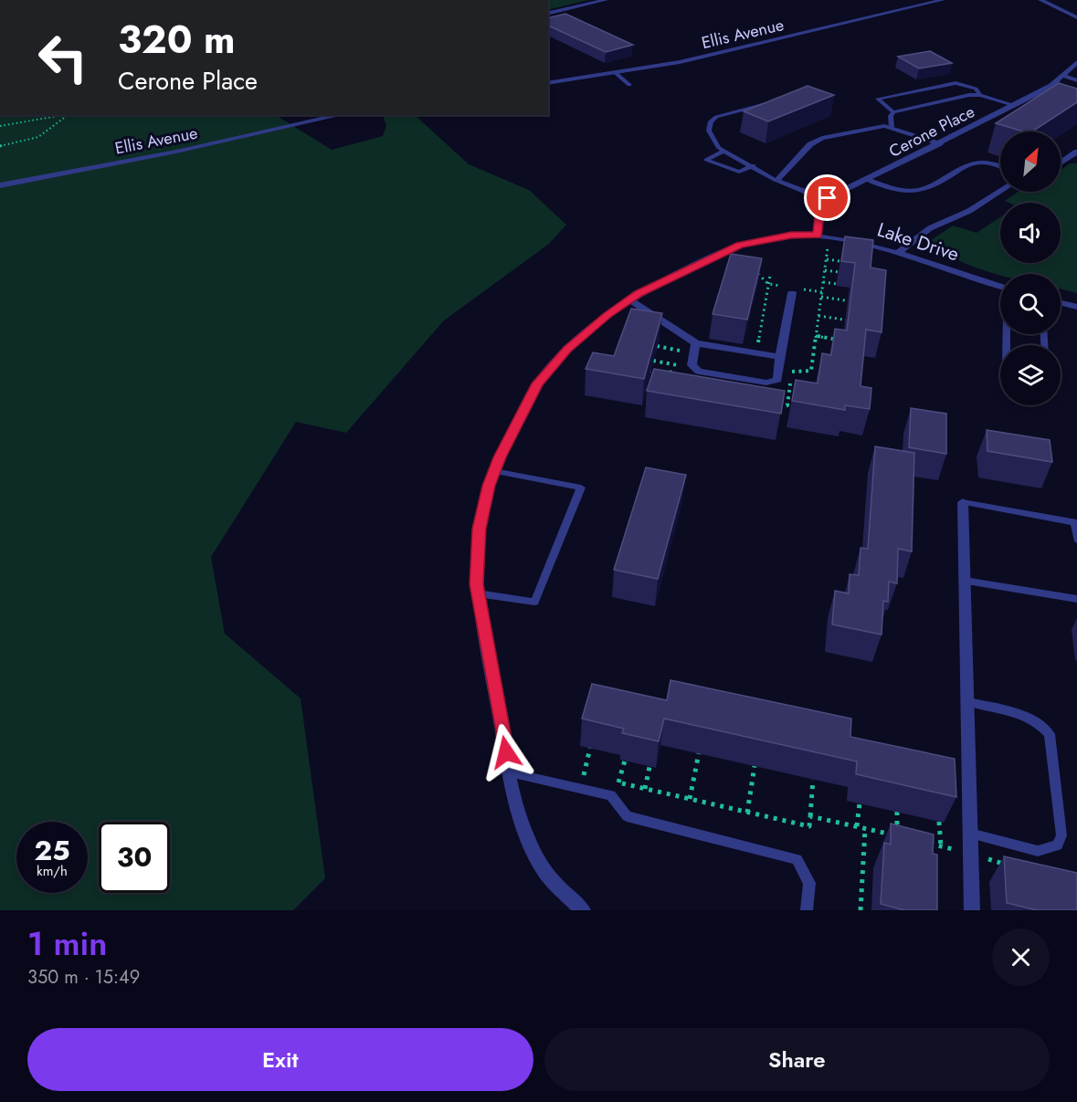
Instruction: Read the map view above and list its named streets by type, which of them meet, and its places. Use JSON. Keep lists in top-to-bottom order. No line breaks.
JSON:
{"streets":{"street":["Ellis Avenue","Cerone Place","Lake Drive"]},"north":"top right","page":{"turn":["320 m","Cerone Place"],"speed":"25 km/h","limit":"30","heading":["1 min","350 m · 15:49"],"buttons":["Exit","Share"]}}
